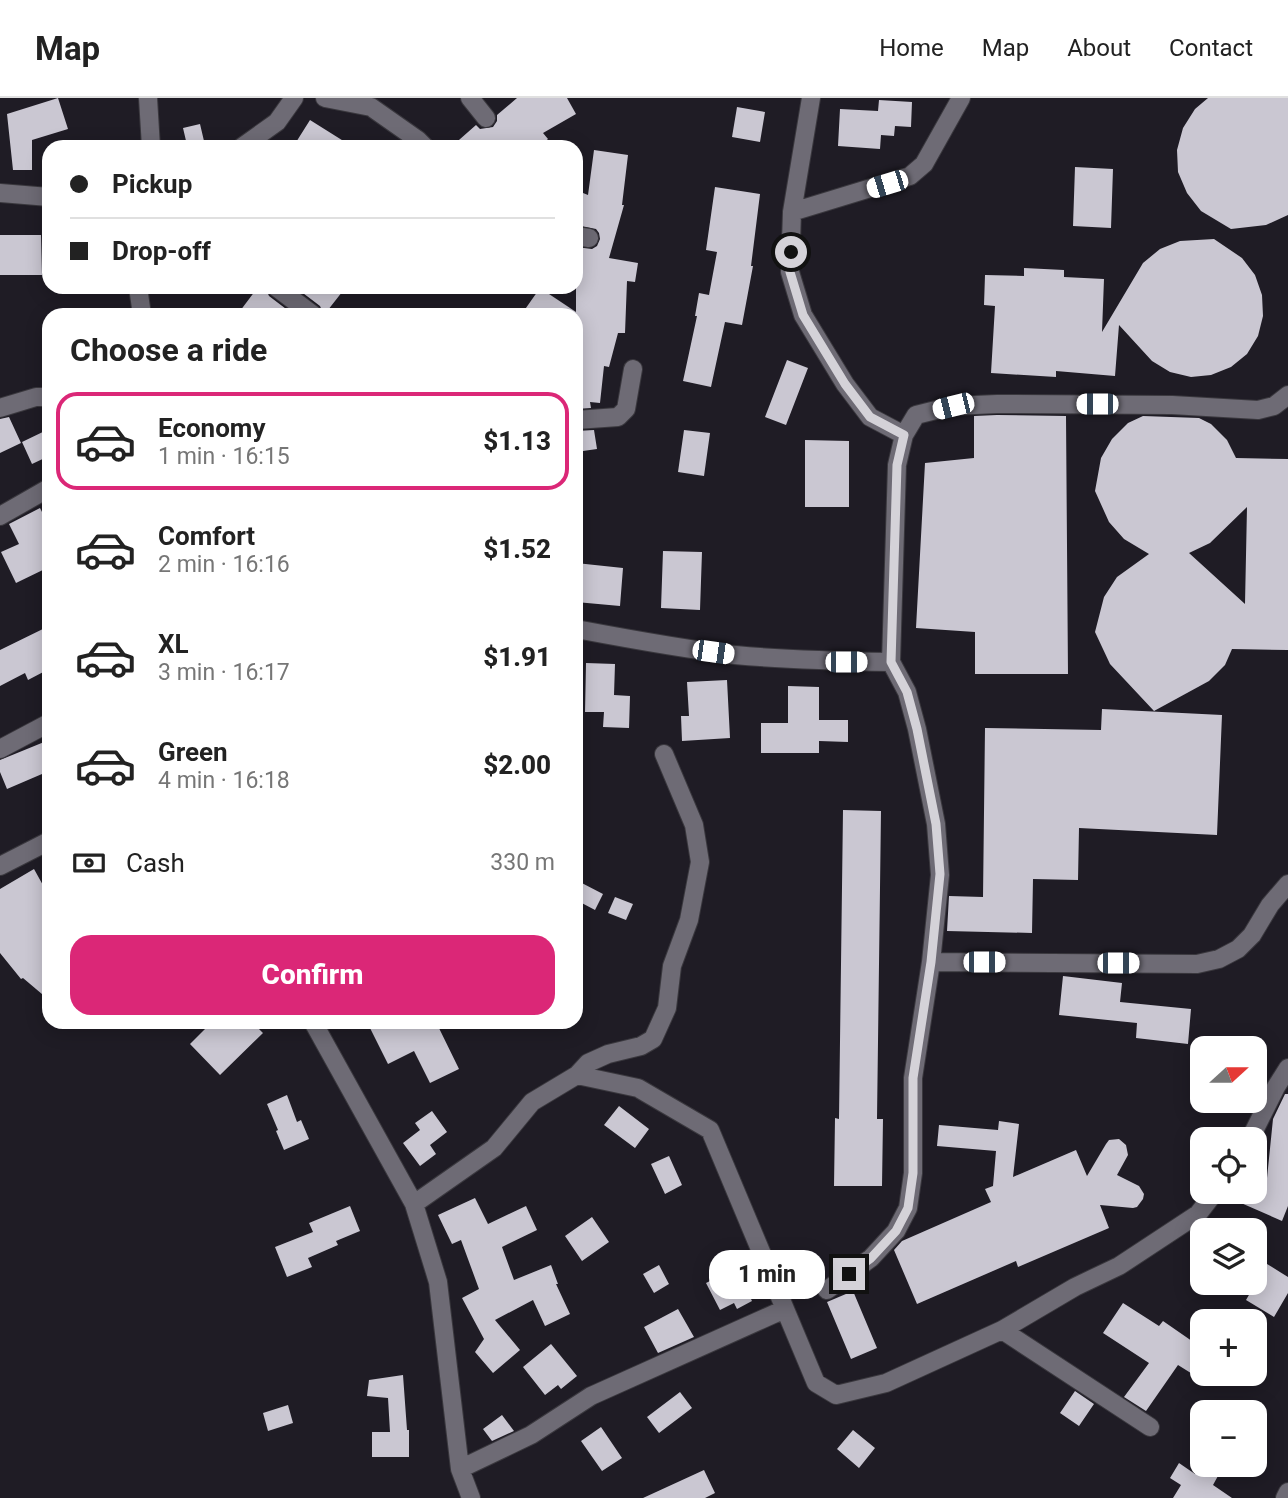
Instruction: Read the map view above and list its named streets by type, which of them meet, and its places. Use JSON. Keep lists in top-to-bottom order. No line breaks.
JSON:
{"north":"right","page":{"header":"Map","nav":["Home","Map","About","Contact"],"banner":["Pickup","Drop-off"],"heading":"Choose a ride","list":[{"name":"Economy","note":"1 min · 16:15","value":"$1.13"},{"name":"Comfort","note":"2 min · 16:16","value":"$1.52"},{"name":"XL","note":"3 min · 16:17","value":"$1.91"},{"name":"Green","note":"4 min · 16:18","value":"$2.00"}],"pay":["Cash","330 m"],"buttons":"Confirm","map_buttons":["+","−"],"bubble":"1 min"}}
